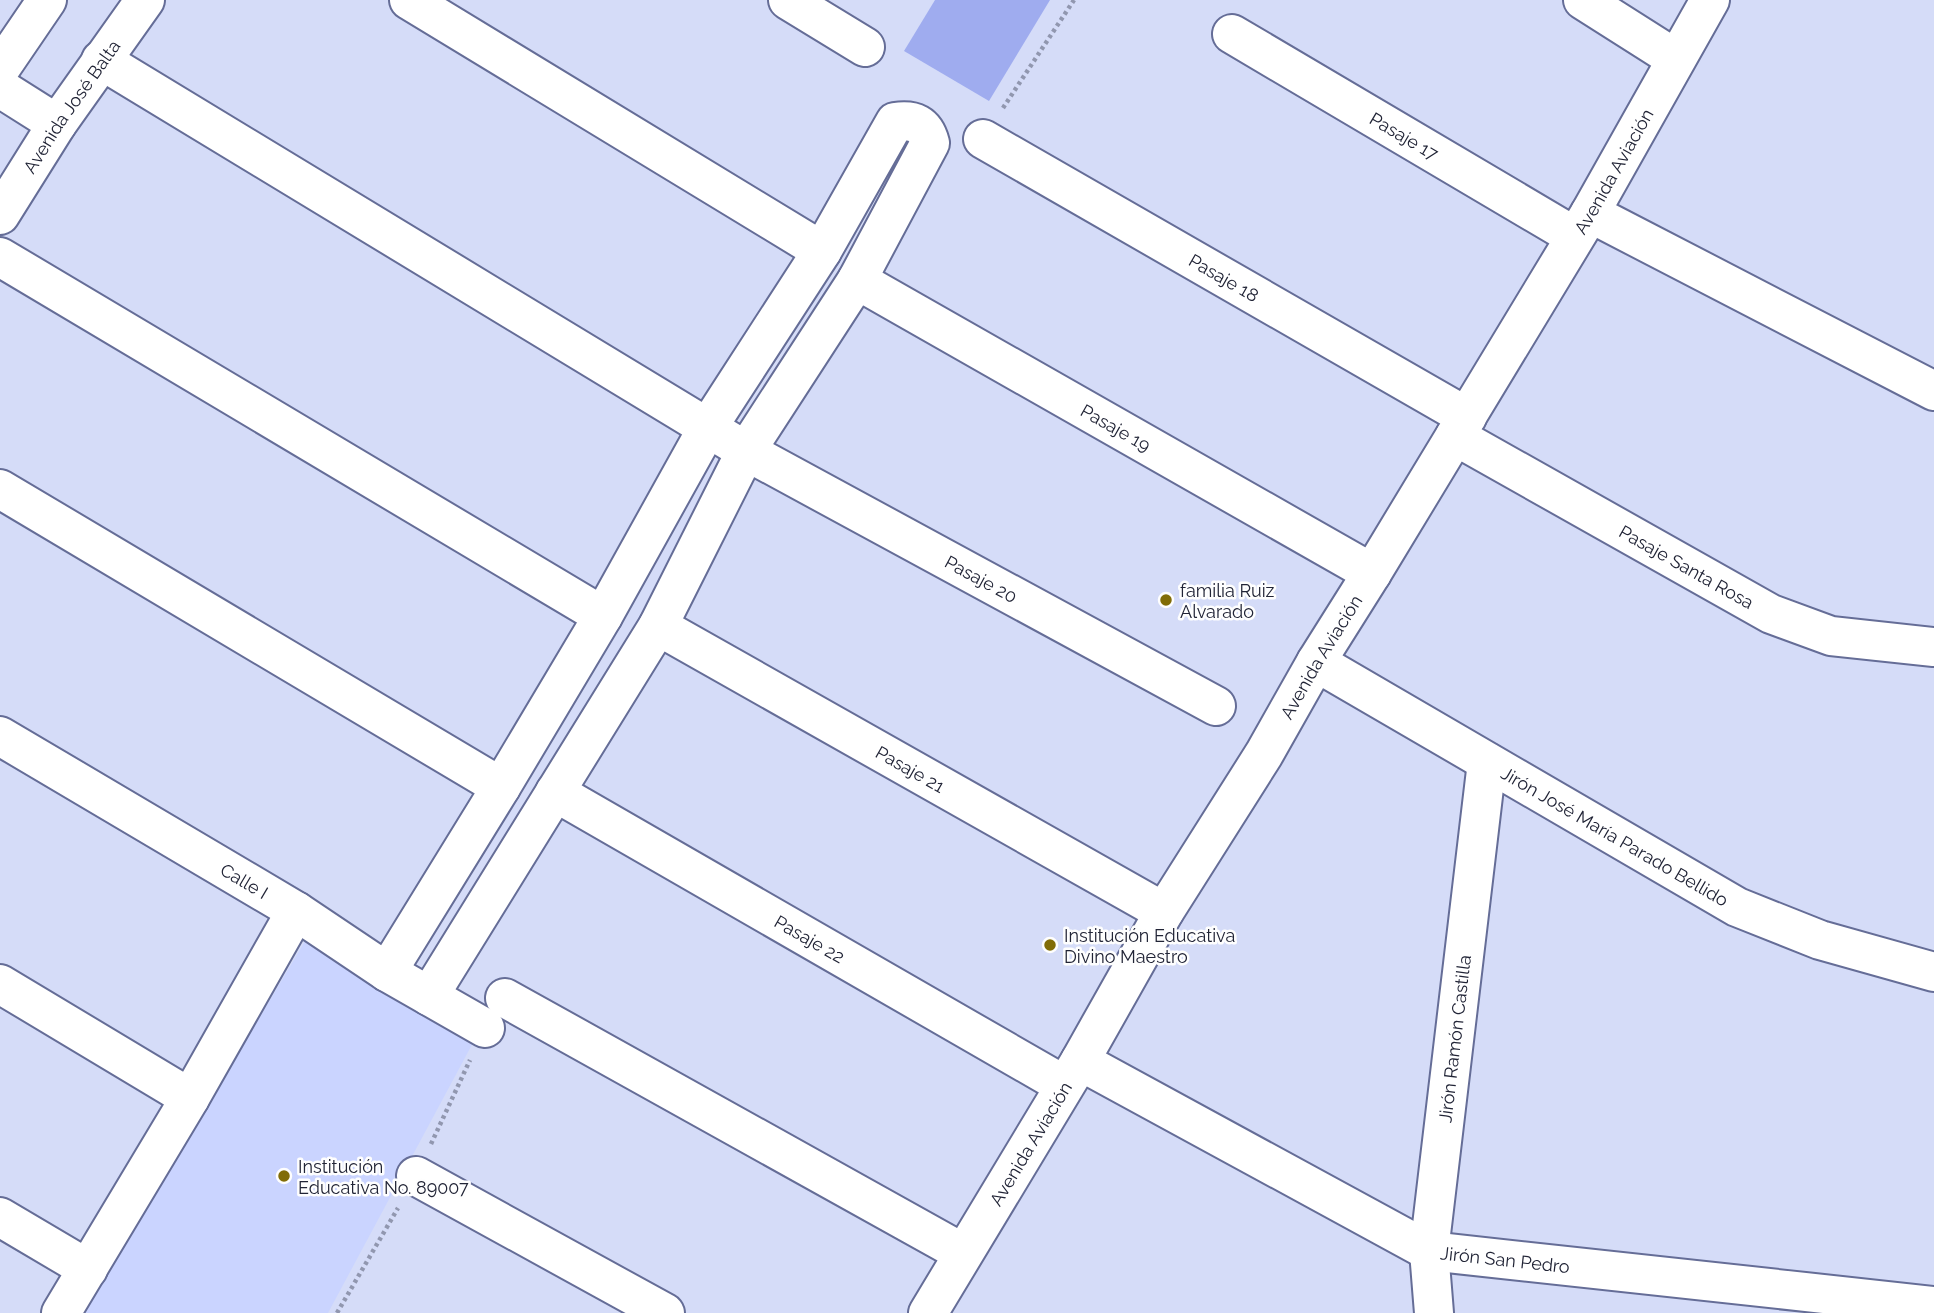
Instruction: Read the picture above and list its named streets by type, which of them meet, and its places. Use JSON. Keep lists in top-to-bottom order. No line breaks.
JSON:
{"streets":{"street":["Avenida José Balta","Pasaje 17","Avenida Aviación","Pasaje 18","Pasaje 19","Pasaje Santa Rosa","Pasaje 20","Pasaje 21","Jirón José María Parado Bellido","Calle I","Pasaje 22","Jirón Ramón Castilla","Jirón San Pedro"]},"crossings":[["Avenida José Balta","Pasaje 20"],["Pasaje 17","Avenida Aviación"],["Avenida Aviación","Pasaje 18"],["Avenida Aviación","Pasaje 19"],["Avenida Aviación","Pasaje Santa Rosa"],["Avenida Aviación","Pasaje 21"],["Avenida Aviación","Jirón José María Parado Bellido"],["Avenida Aviación","Calle I"],["Avenida Aviación","Pasaje 22"],["Avenida Aviación","Jirón San Pedro"],["Pasaje 18","Pasaje Santa Rosa"],["Jirón José María Parado Bellido","Jirón Ramón Castilla"],["Pasaje 22","Jirón San Pedro"],["Jirón Ramón Castilla","Jirón San Pedro"]],"places":["familia Ruiz Alvarado","Institución Educativa Divino Maestro","Institución Educativa No. 89007"]}
